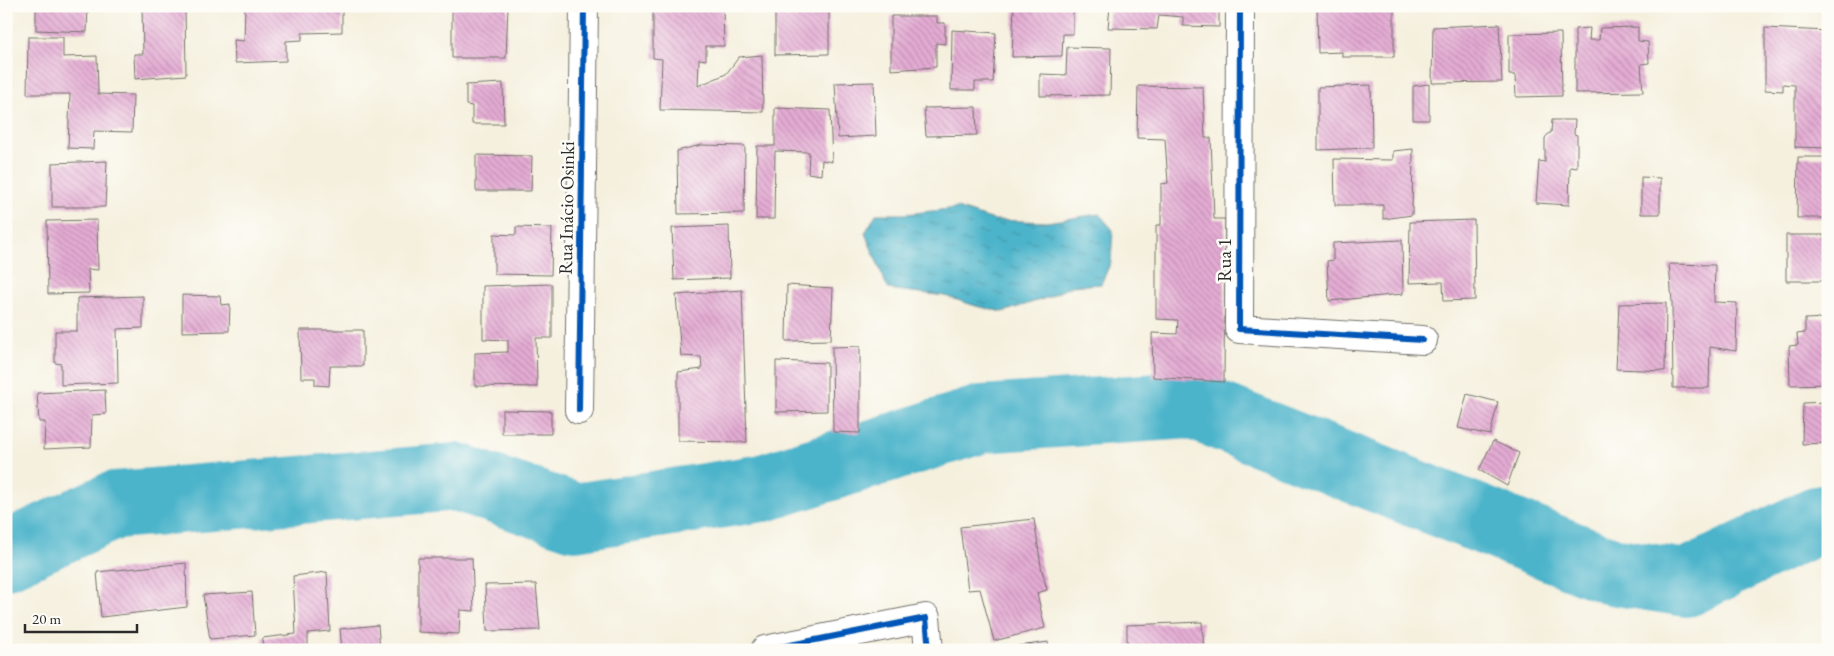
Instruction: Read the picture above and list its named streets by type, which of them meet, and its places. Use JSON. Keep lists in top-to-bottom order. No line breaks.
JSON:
{"streets":{"street":["Rua Inácio Osinki","Rua 1"]},"scale_bar":"20 m"}
